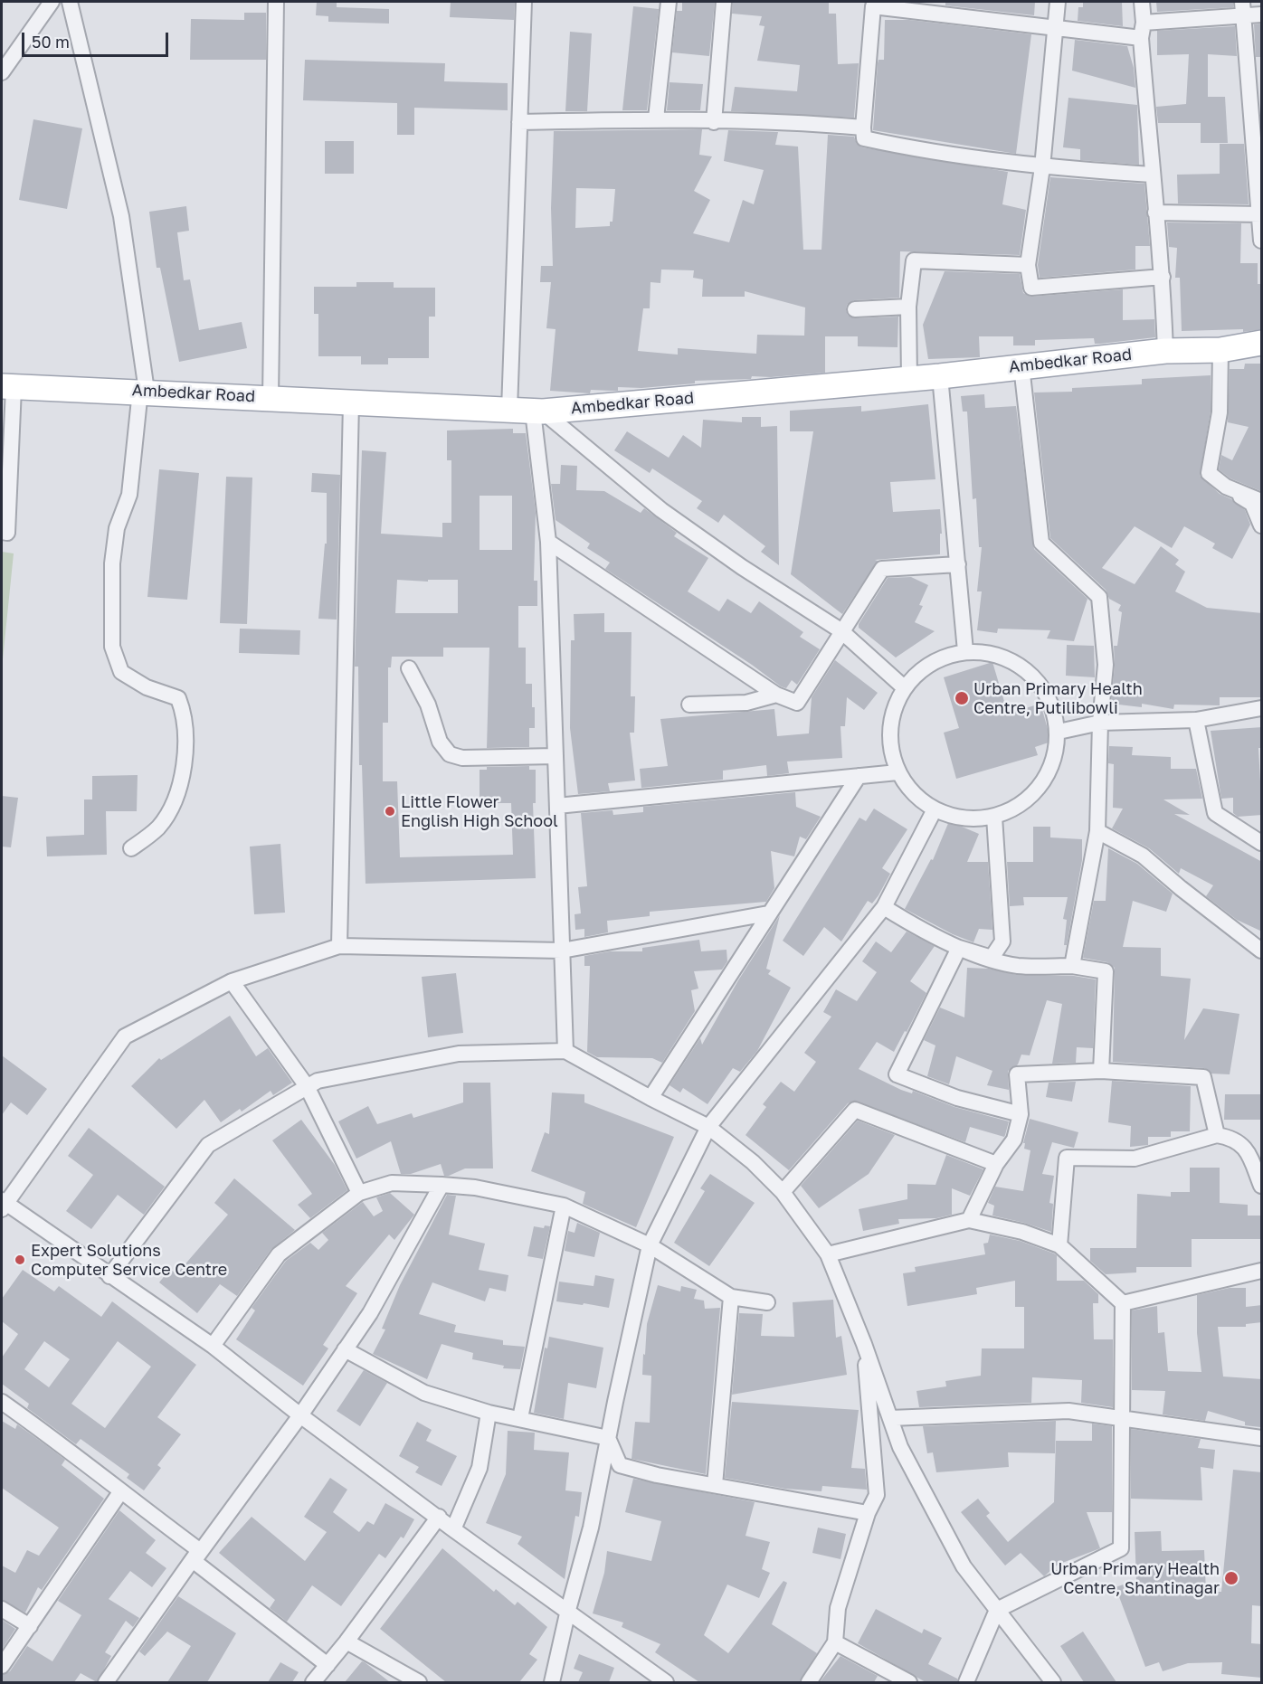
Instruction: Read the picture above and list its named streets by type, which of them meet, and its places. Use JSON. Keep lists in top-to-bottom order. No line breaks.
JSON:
{"streets":{"main road":["Ambedkar Road"]},"places":["Urban Primary Health Centre, Putilibowli","Little Flower English High School","Expert Solutions Computer Service Centre","Urban Primary Health Centre, Shantinagar"],"scale_bar":"50 m"}
